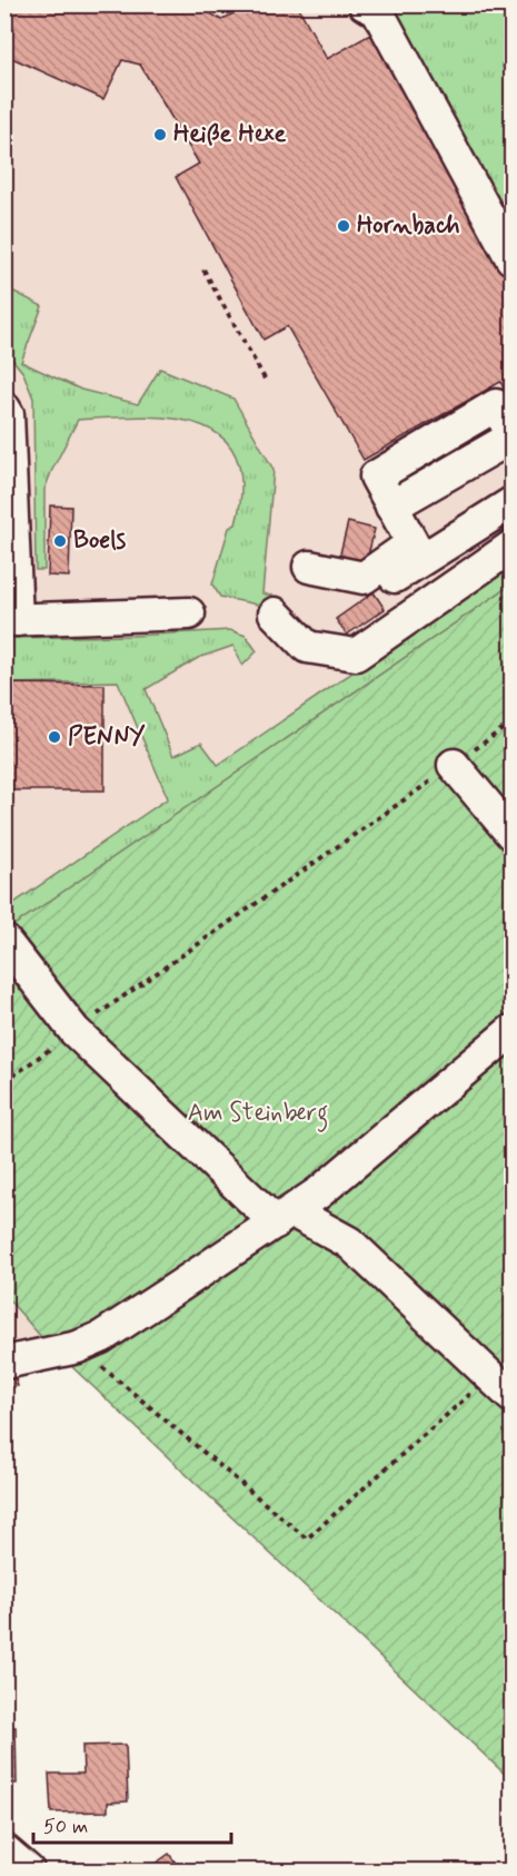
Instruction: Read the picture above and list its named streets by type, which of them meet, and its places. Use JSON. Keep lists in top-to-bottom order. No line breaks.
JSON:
{"parks":["Am Steinberg"],"places":["Heiße Hexe","Hornbach","Boels","PENNY"],"scale_bar":"50 m"}
